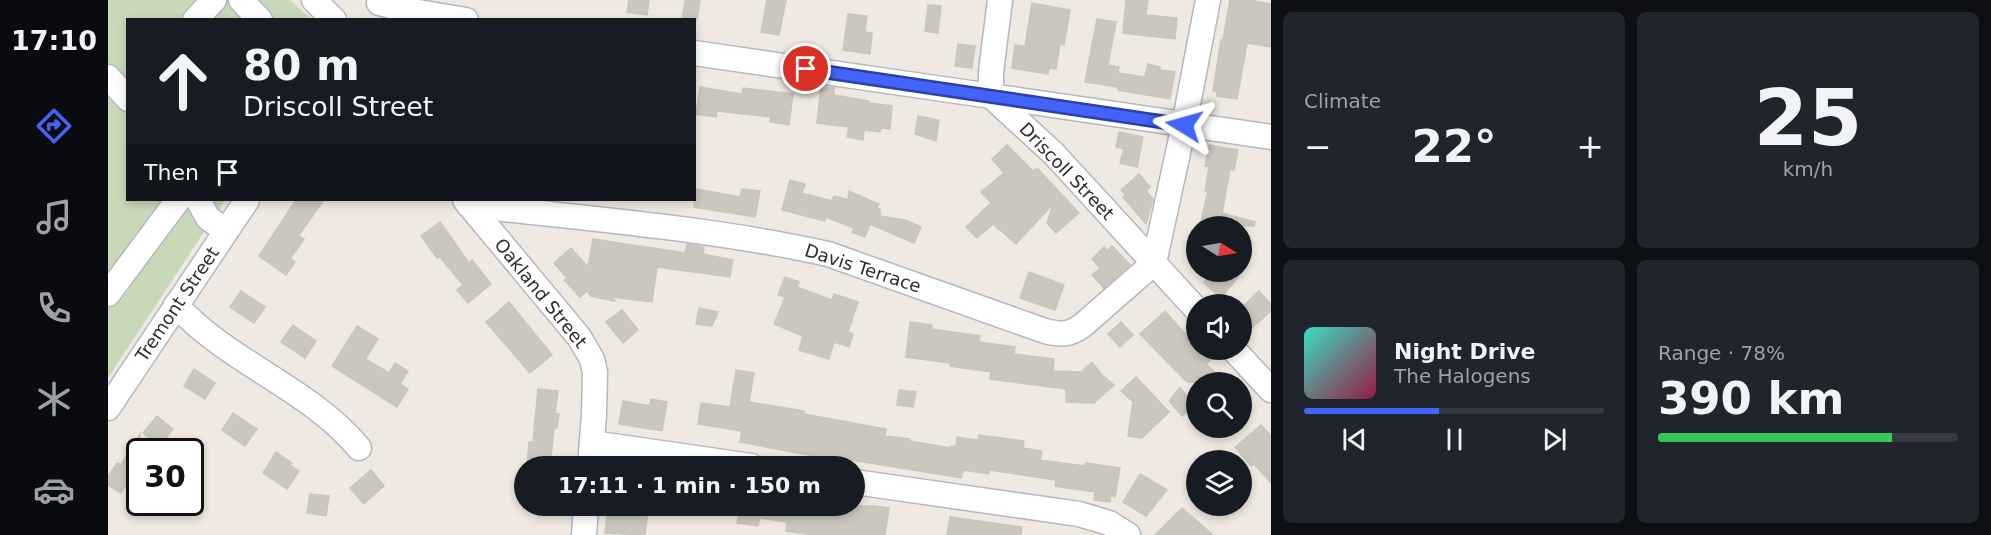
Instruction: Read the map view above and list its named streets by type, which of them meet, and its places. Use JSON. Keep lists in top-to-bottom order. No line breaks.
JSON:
{"streets":{"street":["Driscoll Street","Davis Terrace","Oakland Street","Tremont Street"]},"crossings":[["Driscoll Street","Davis Terrace"],["Davis Terrace","Oakland Street"]],"north":"right","page":{"tabs":"17:10","tile":["Climate",["25","km/h"],["Range · 78%","390 km"]],"turn":["80 m","Driscoll Street"],"heat":["−","22°","+"],"then":"Then","song":["Night Drive","The Halogens"],"limit":"30","trip":"17:11 · 1 min · 150 m"}}
